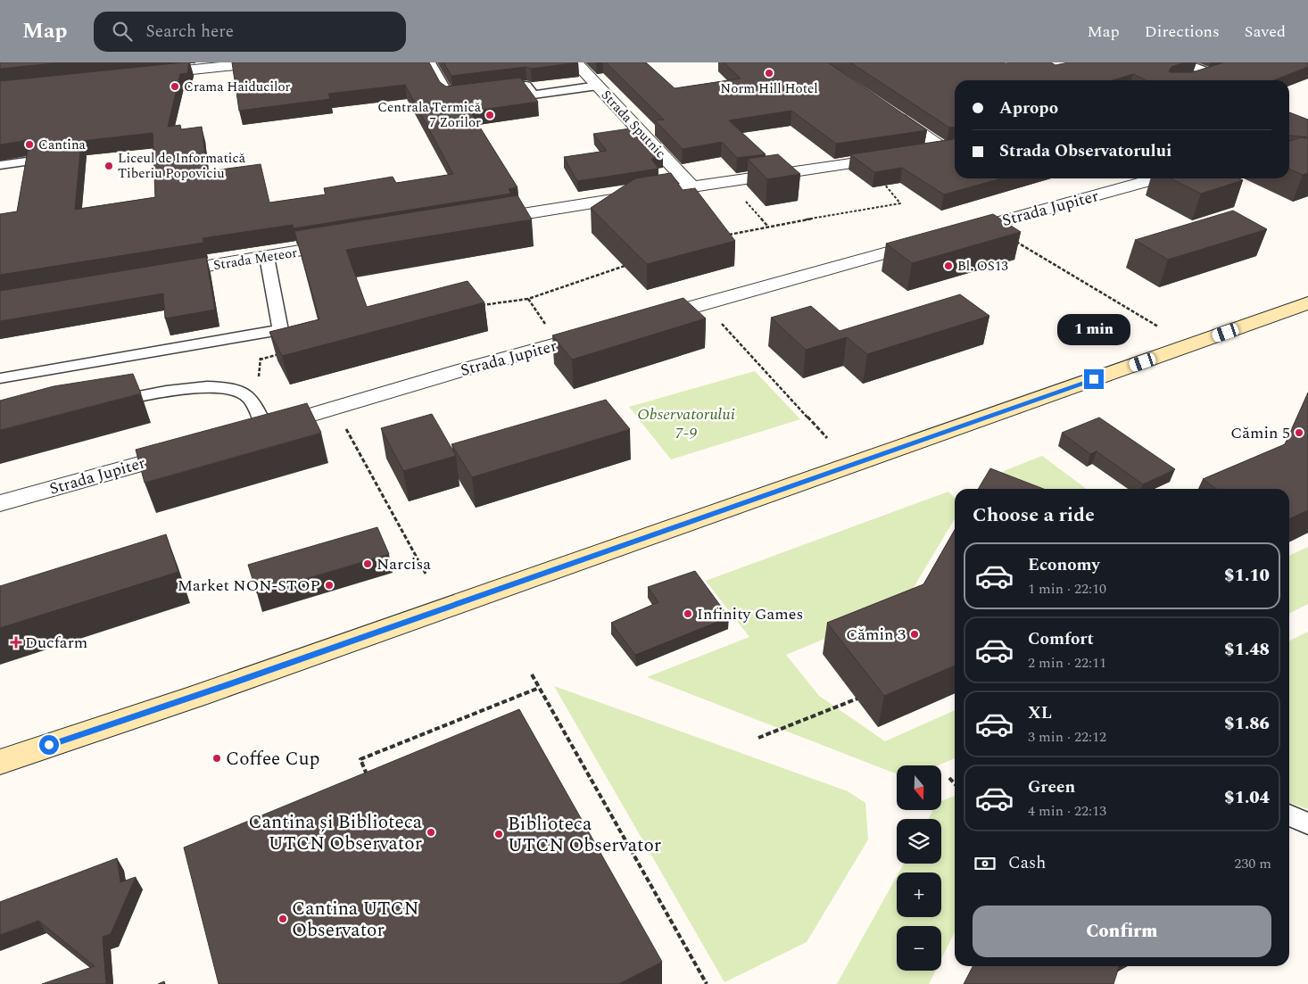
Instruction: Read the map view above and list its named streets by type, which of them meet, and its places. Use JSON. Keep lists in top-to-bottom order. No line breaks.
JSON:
{"streets":{"street":["Strada Sputnic","Strada Jupiter","Strada Meteor"]},"parks":["Observatorului 7-9"],"places":{"other":["Norm Hill Hotel","Crama Haiducilor","Centrala Termică 7 Zorilor","Cantina","Liceul de Informatică Tiberiu Popoviciu","Bl. OS13","Cămin 5","Narcisa","Market NON-STOP","Infinity Games","Cămin 3","Coffee Cup","Cantina și Biblioteca UTCN Observator","Biblioteca UTCN Observator","Cantina UTCN Observator"],"health":["Ducfarm"]},"north":"bottom","page":{"header":"Map","search":"Search here","nav":["Map","Directions","Saved"],"banner":["Apropo","Strada Observatorului"],"bubble":"1 min","heading":"Choose a ride","list":[{"name":"Economy","note":"1 min · 22:10","value":"$1.10"},{"name":"Comfort","note":"2 min · 22:11","value":"$1.48"},{"name":"XL","note":"3 min · 22:12","value":"$1.86"},{"name":"Green","note":"4 min · 22:13","value":"$1.04"}],"map_buttons":["+","−"],"pay":["Cash","230 m"],"buttons":"Confirm"}}
